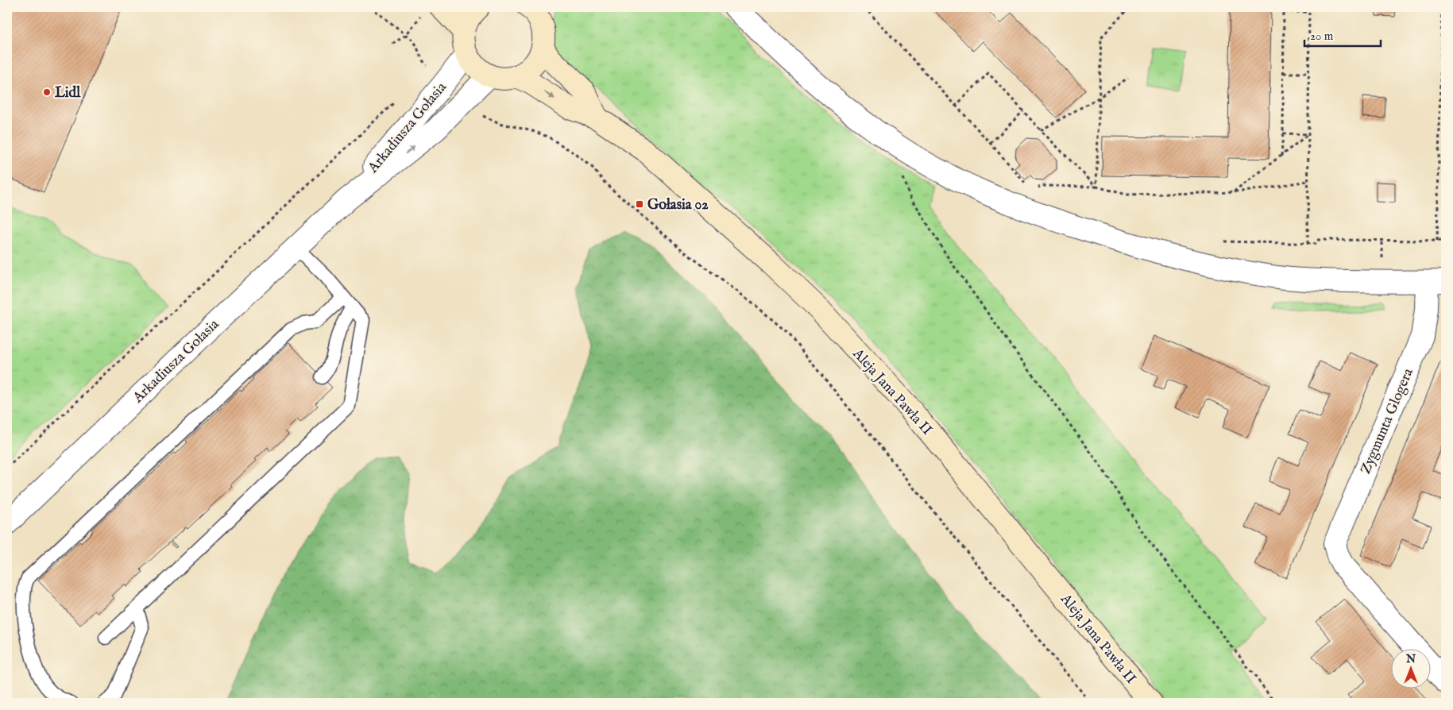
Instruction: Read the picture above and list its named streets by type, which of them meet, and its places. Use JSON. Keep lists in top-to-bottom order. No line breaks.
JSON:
{"streets":{"street":["Arkadiusza Gołasia","Aleja Jana Pawła II","Zygmunta Glogera"]},"places":{"other":["Lidl"],"transit":["Gołasia 02"]},"scale_bar":"20 m","north":"top"}
